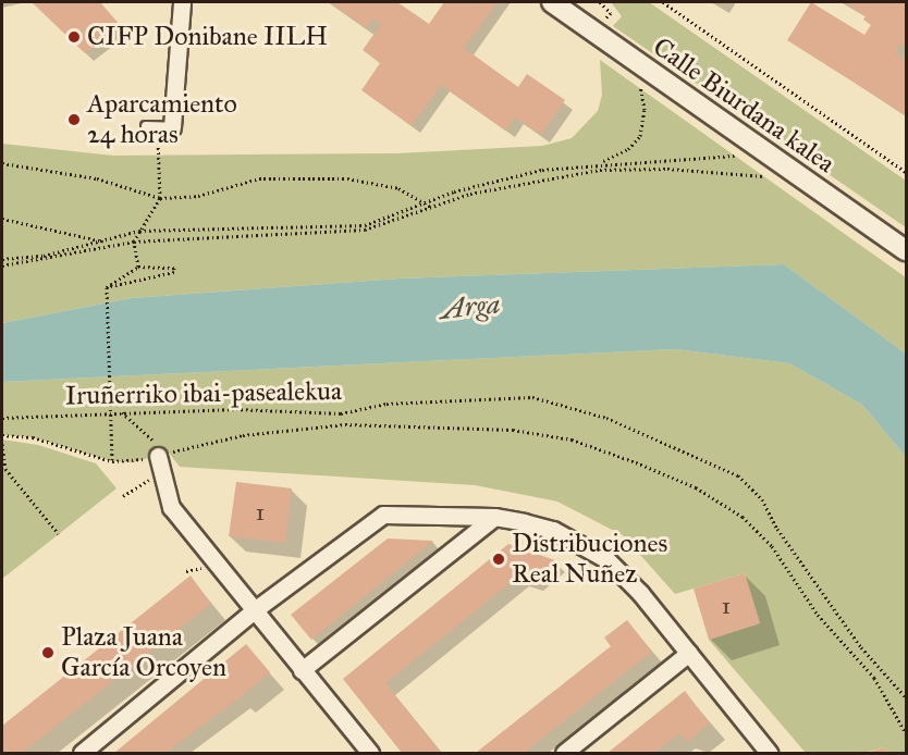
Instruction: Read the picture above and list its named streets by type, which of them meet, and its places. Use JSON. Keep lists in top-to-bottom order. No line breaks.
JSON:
{"streets":{"street":["Calle Biurdana kalea"],"path":["Iruñerriko ibai-pasealekua"]},"water":["Arga"],"places":["CIFP Donibane IILH","Aparcamiento 24 horas","Distribuciones Real Nuñez","Plaza Juana García Orcoyen"],"house_numbers":["1","1"]}
